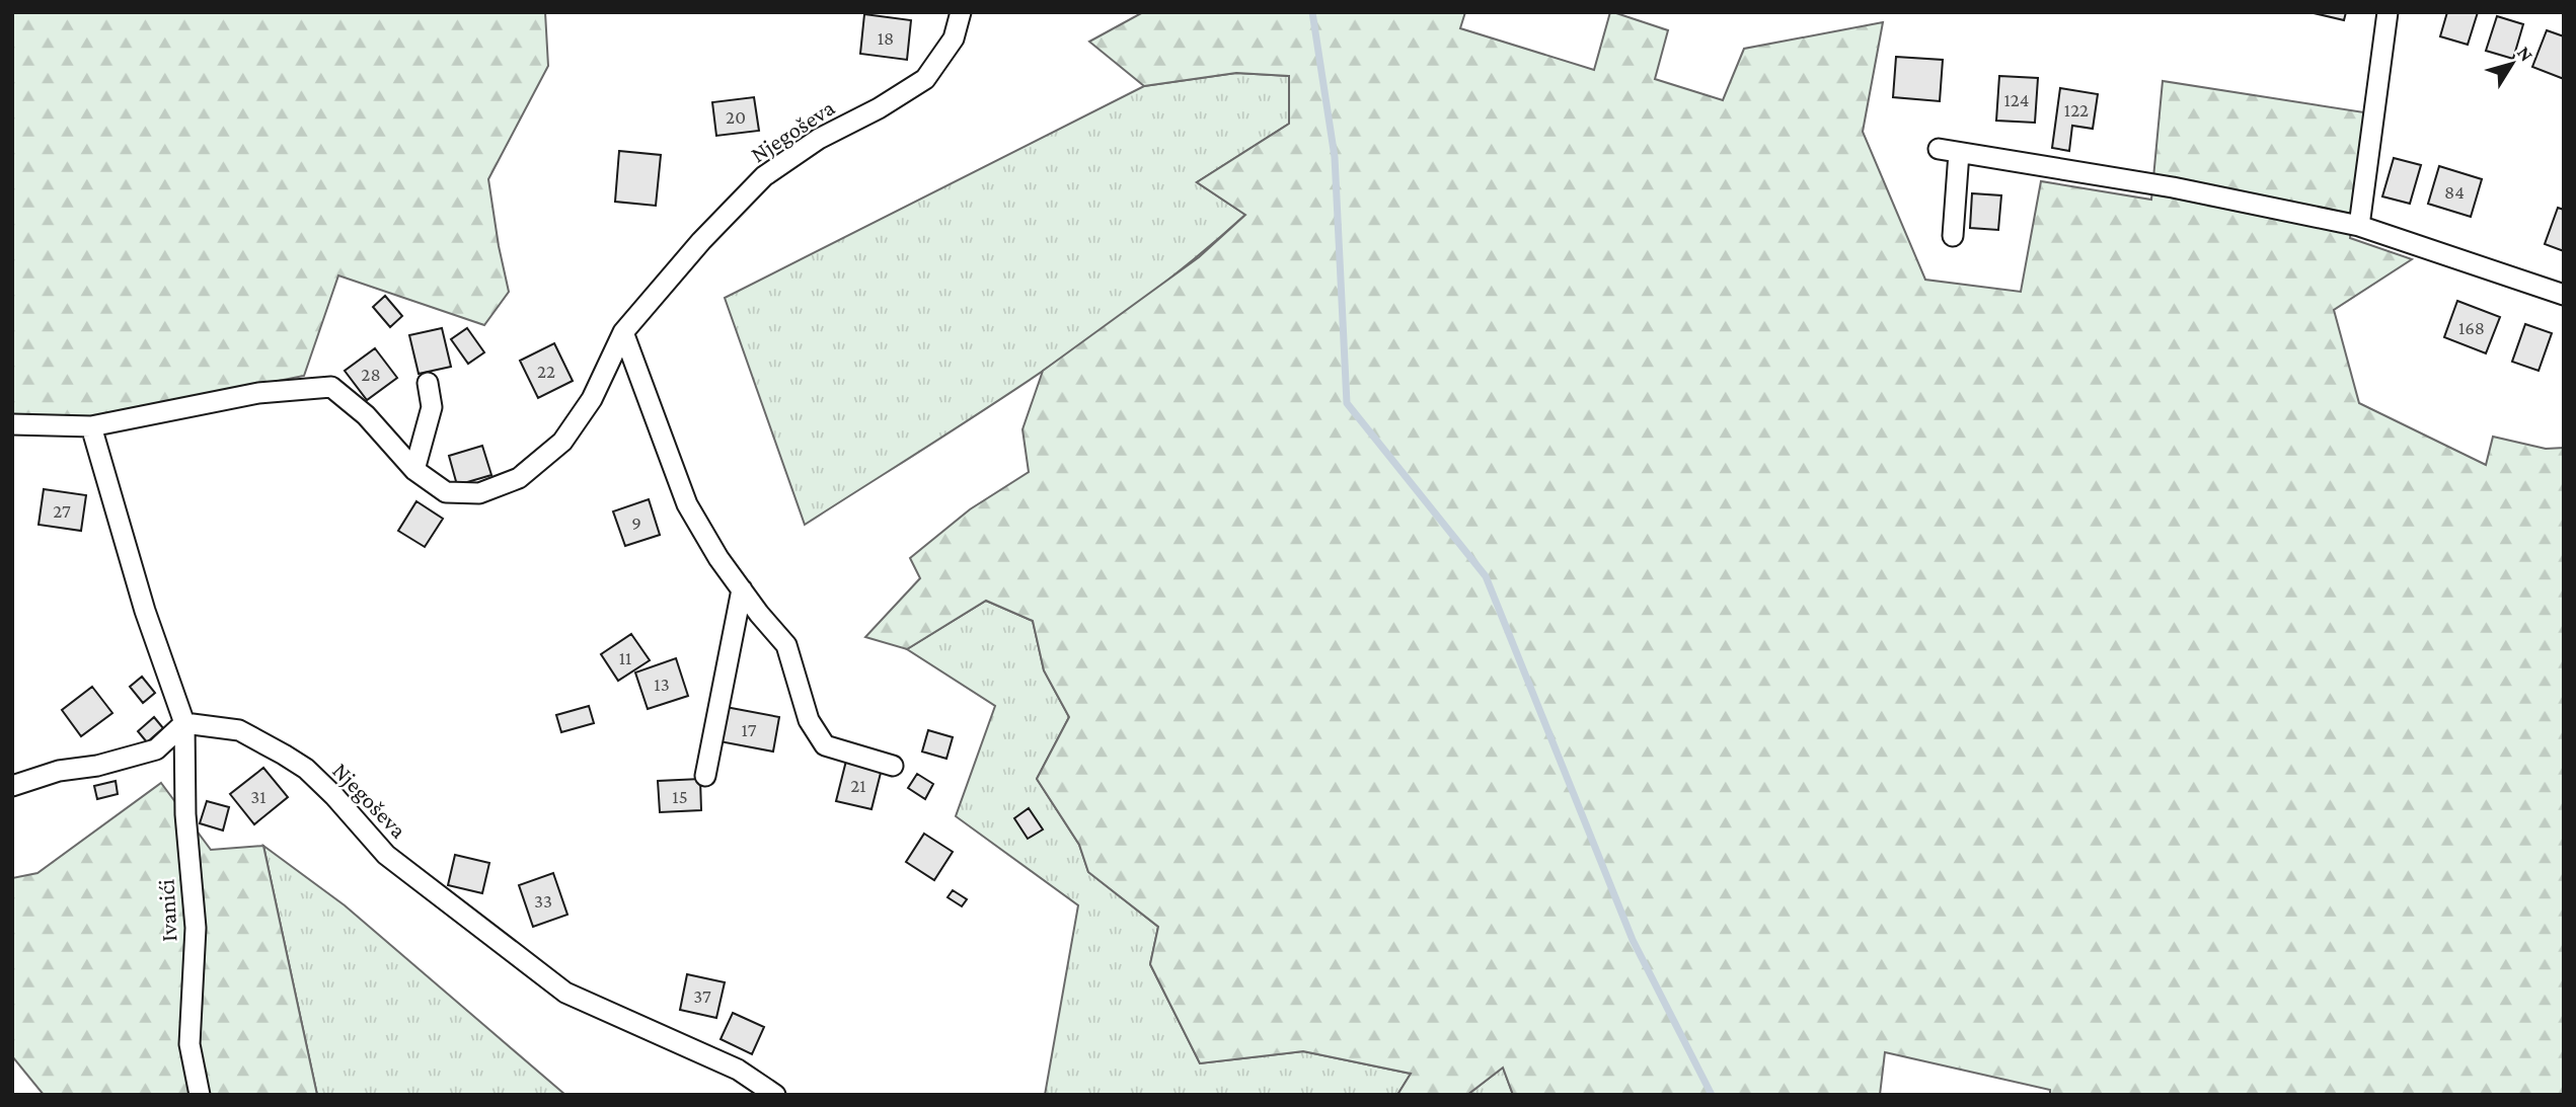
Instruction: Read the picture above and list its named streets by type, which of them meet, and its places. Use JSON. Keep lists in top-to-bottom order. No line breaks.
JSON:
{"streets":{"street":["Njegoševa","Ivanići"]},"crossings":[["Njegoševa","Ivanići"]],"house_numbers":["18","124","122","20","84","168","22","28","27","9","11","13","17","21","31","15","33","37"],"north":"top right"}
